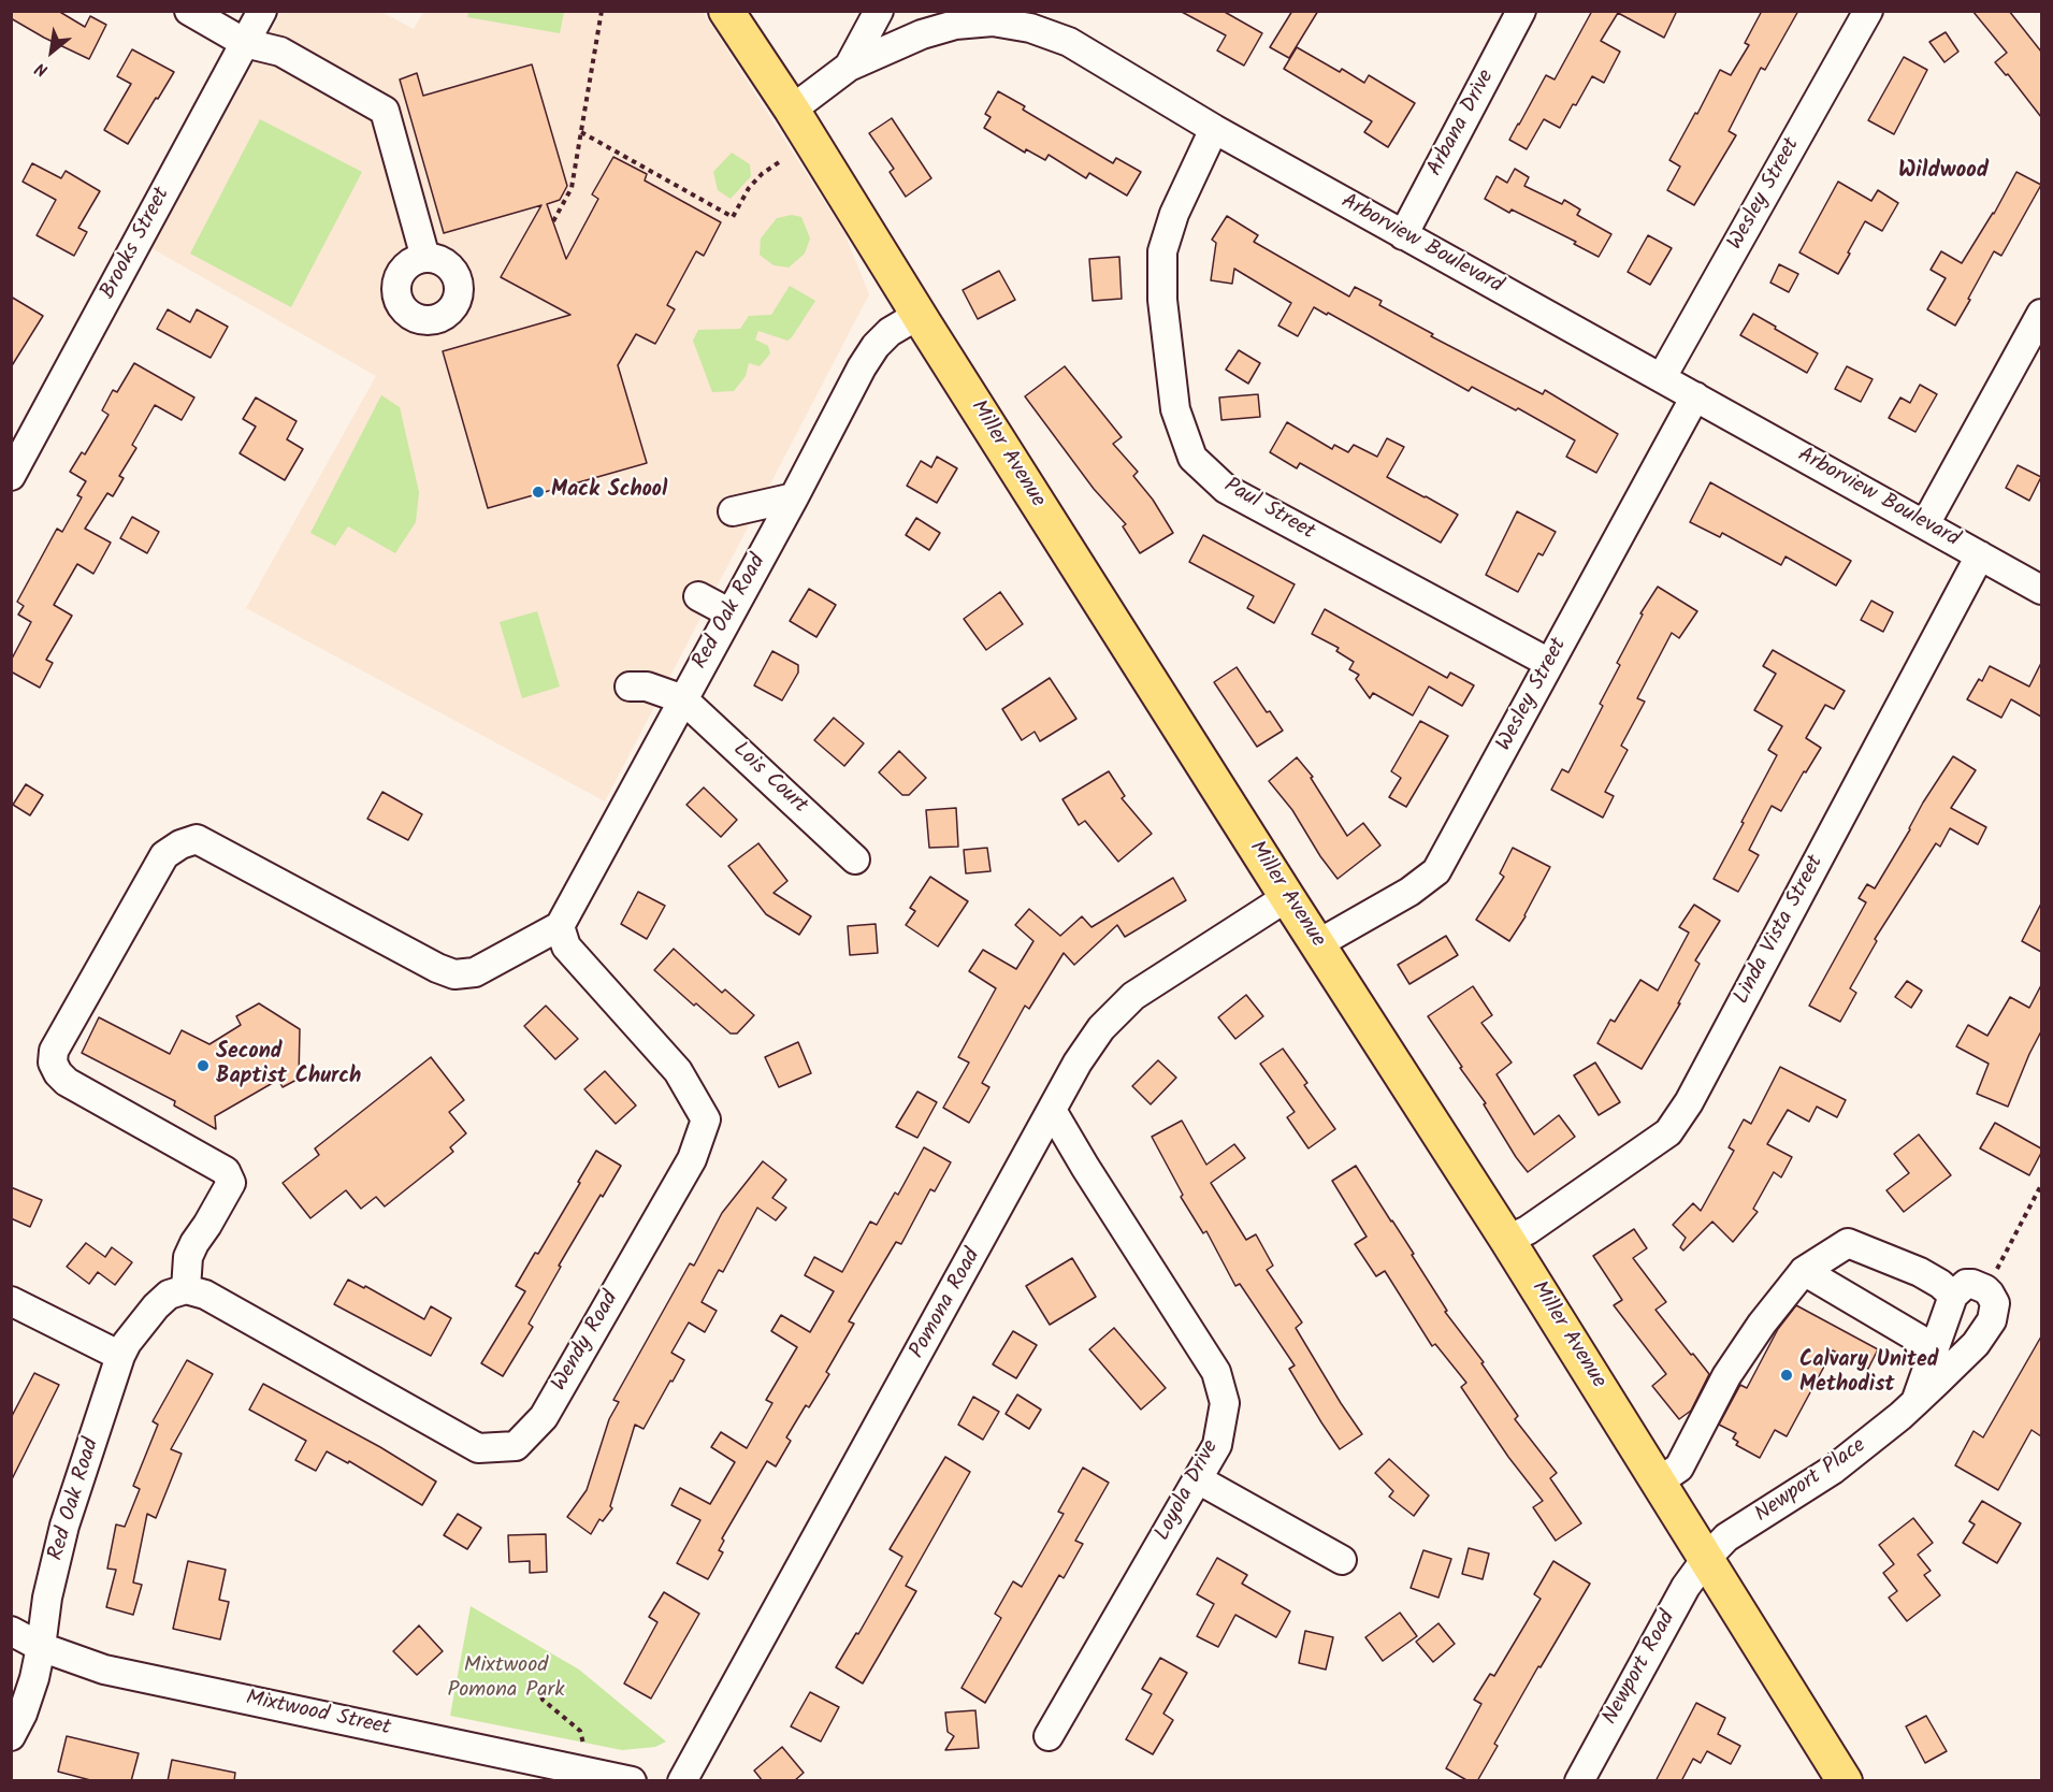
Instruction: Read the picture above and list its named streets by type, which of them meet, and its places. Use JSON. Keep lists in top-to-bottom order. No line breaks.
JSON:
{"streets":{"main road":["Miller Avenue"],"street":["Arbana Drive","Wesley Street","Brooks Street","Arborview Boulevard","Paul Street","Red Oak Road","Lois Court","Linda Vista Street","Pomona Road","Wendy Road","Newport Place","Loyola Drive","Newport Road","Mixtwood Street"]},"crossings":[["Arbana Drive","Arborview Boulevard"],["Wesley Street","Arborview Boulevard"],["Wesley Street","Miller Avenue"],["Wesley Street","Paul Street"],["Arborview Boulevard","Miller Avenue"],["Arborview Boulevard","Paul Street"],["Arborview Boulevard","Linda Vista Street"],["Miller Avenue","Red Oak Road"],["Miller Avenue","Linda Vista Street"],["Miller Avenue","Pomona Road"],["Miller Avenue","Newport Place"],["Miller Avenue","Newport Road"],["Red Oak Road","Lois Court"],["Red Oak Road","Wendy Road"],["Red Oak Road","Mixtwood Street"],["Pomona Road","Loyola Drive"],["Newport Place","Newport Road"]],"districts":["Wildwood"],"parks":["Mixtwood Pomona Park"],"places":["Mack School","Second Baptist Church","Calvary United Methodist"],"north":"bottom left"}
